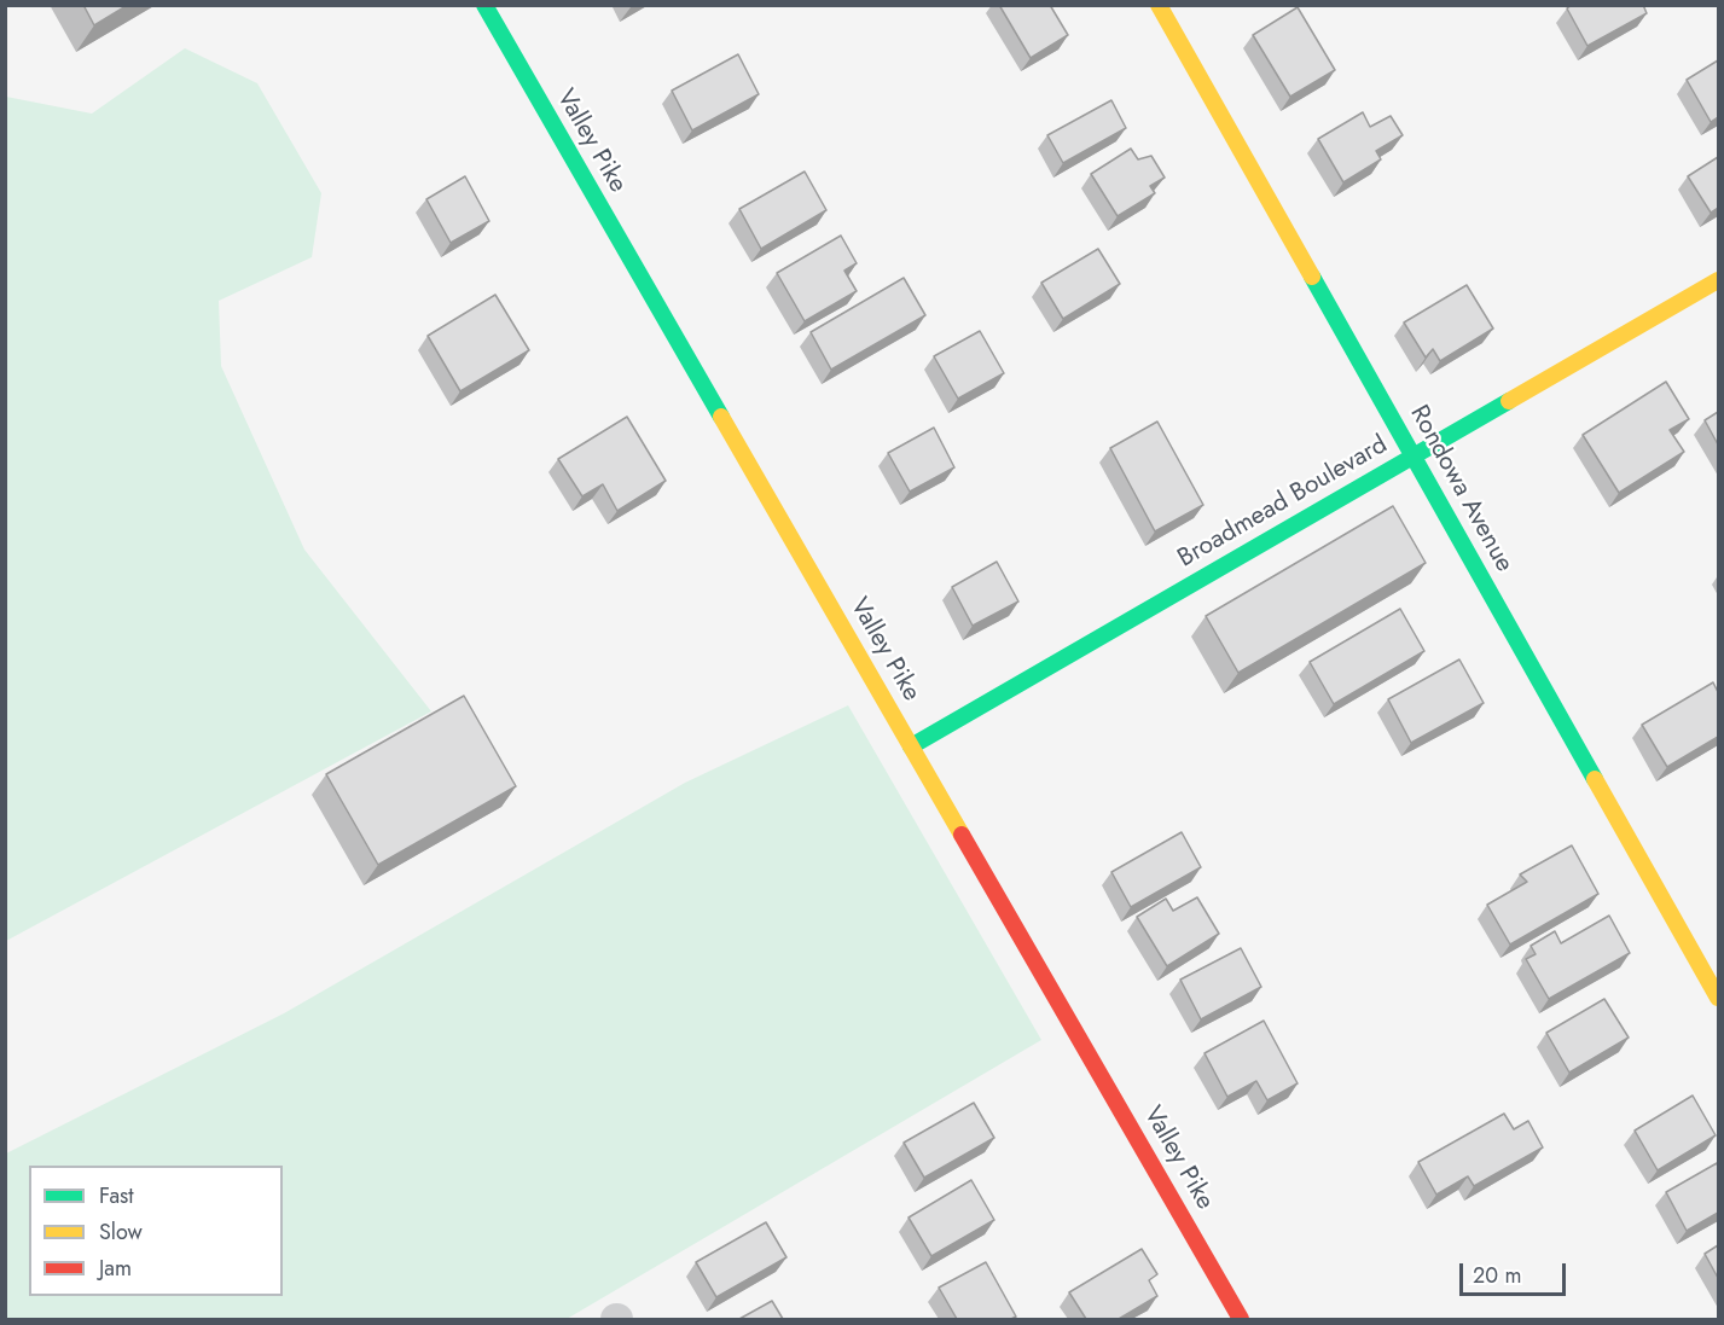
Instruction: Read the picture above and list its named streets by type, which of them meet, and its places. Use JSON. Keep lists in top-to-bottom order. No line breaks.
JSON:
{"streets":{"street":["Valley Pike","Rondowa Avenue","Broadmead Boulevard"]},"crossings":[["Valley Pike","Broadmead Boulevard"],["Rondowa Avenue","Broadmead Boulevard"]],"legend":["Fast","Slow","Jam"],"scale_bar":"20 m"}
